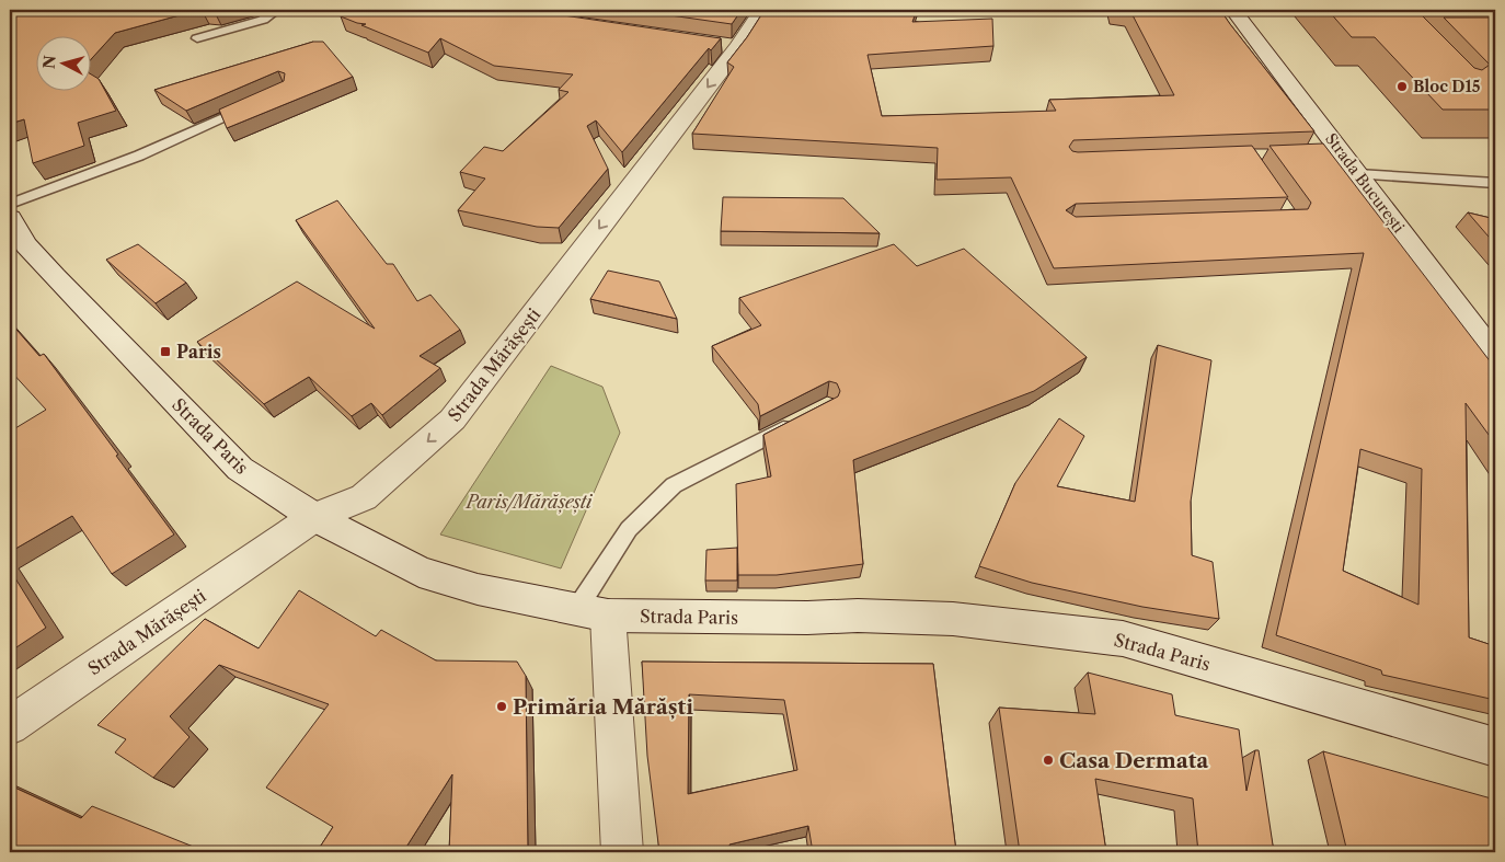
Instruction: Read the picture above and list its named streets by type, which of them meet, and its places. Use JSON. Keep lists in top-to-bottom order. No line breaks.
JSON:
{"streets":{"street":["Strada București","Strada Mărășești","Strada Paris"]},"crossings":[["Strada Mărășești","Strada Paris"]],"one_way":["Strada Mărășești"],"parks":["Paris/Mărășești"],"places":{"other":["Bloc D15","Primăria Mărăști","Casa Dermata"],"transit":["Paris"]},"north":"left"}
